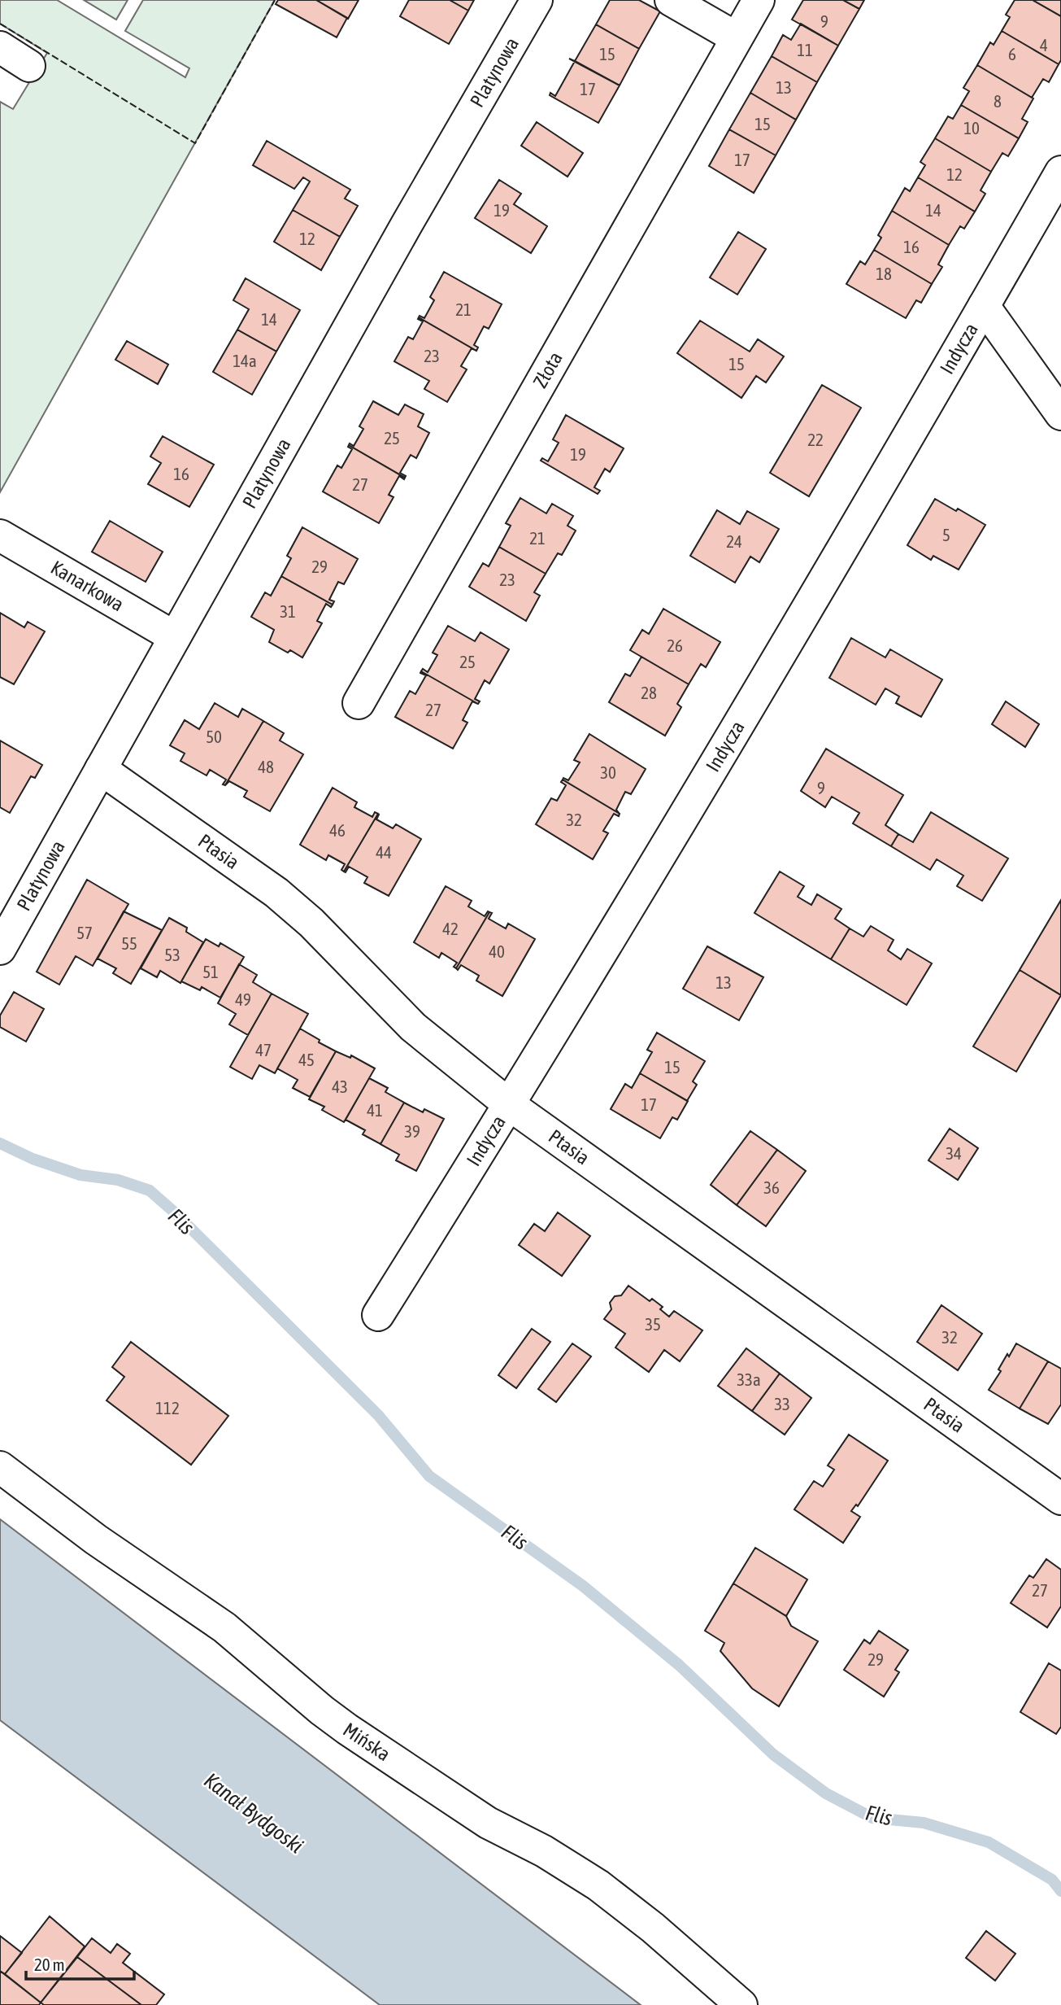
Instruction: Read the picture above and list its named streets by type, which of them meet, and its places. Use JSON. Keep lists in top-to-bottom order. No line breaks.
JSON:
{"streets":{"street":["Platynowa","Indycza","Złota","Kanarkowa","Ptasia","Mińska"]},"crossings":[["Platynowa","Kanarkowa"],["Platynowa","Ptasia"],["Indycza","Ptasia"]],"water":["Flis","Kanał Bydgoski"],"house_numbers":["9","4","11","15","6","13","17","8","15","10","17","12","19","14","12","16","18","21","14","23","14a","15","25","22","19","16","27","5","21","24","29","23","31","26","25","28","27","50","48","30","9","32","46","44","42","57","55","40","53","51","13","49","47","45","15","43","17","41","39","34","36","35","32","33a","33","112","27","29"],"scale_bar":"20 m"}
